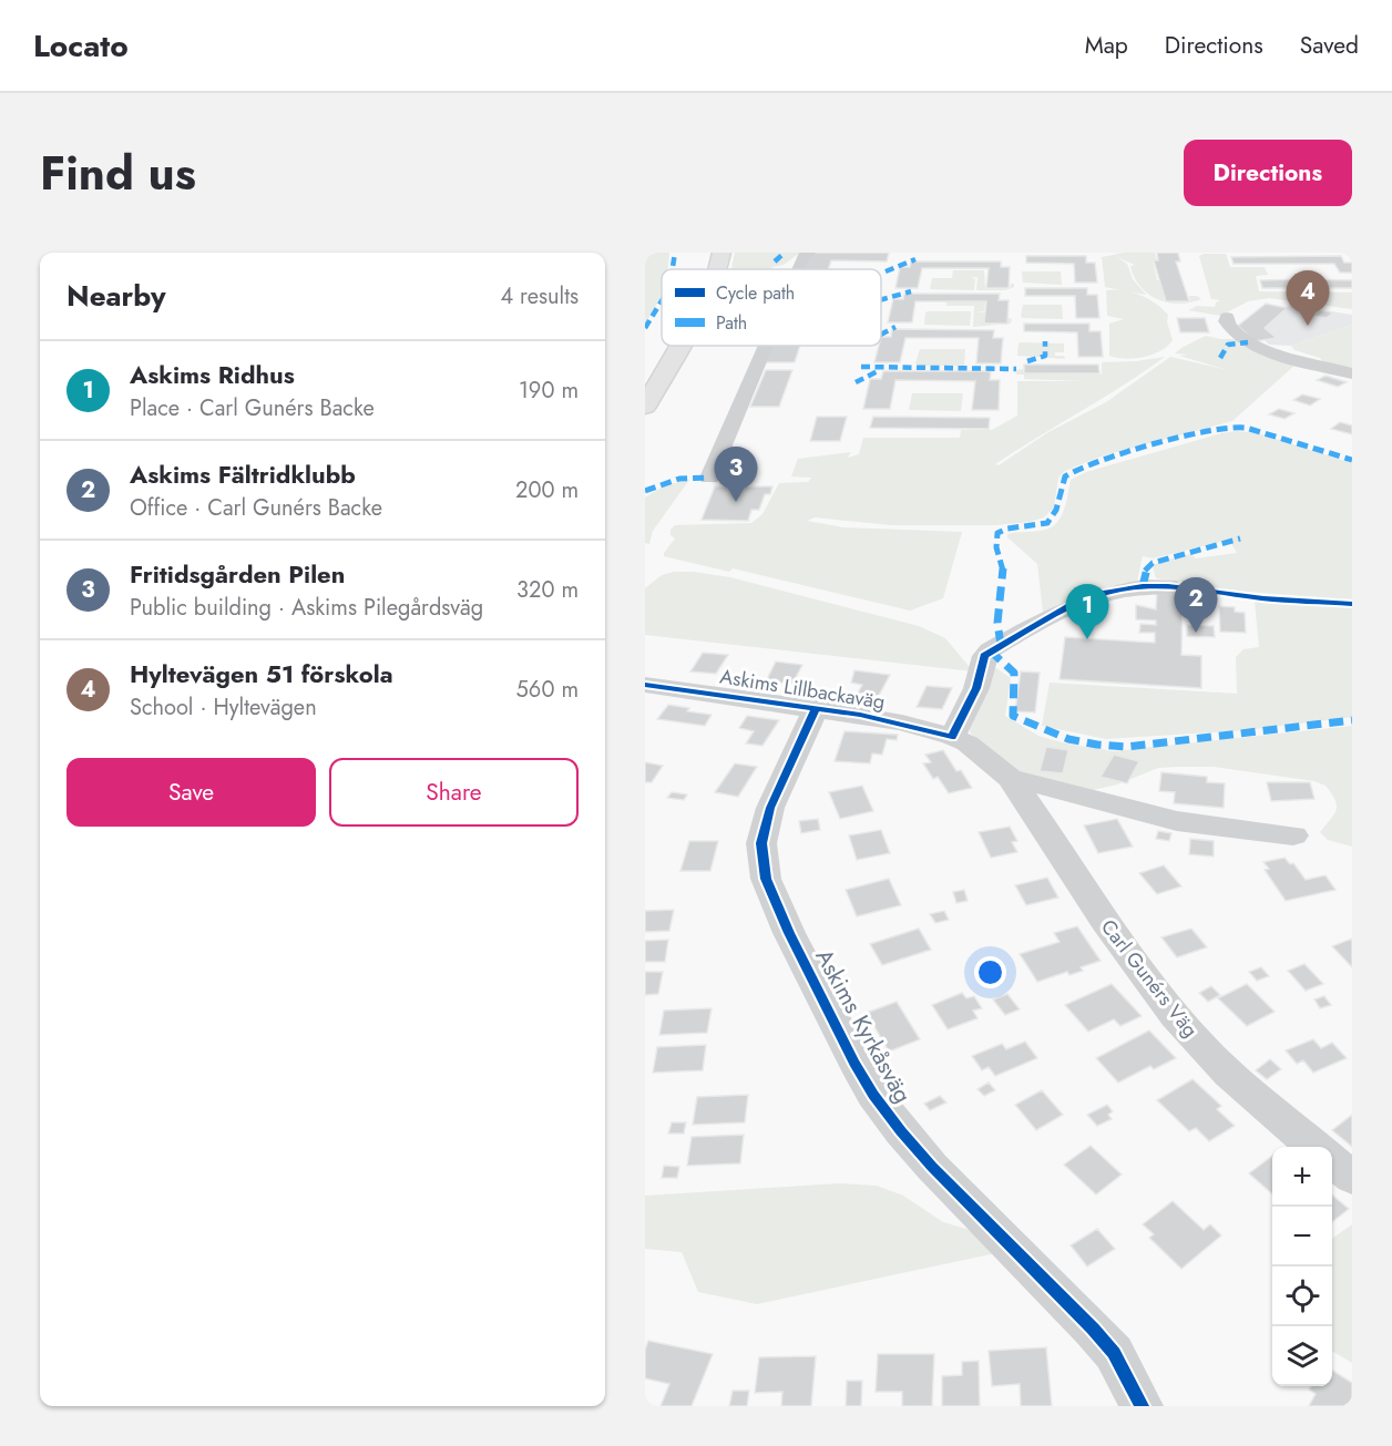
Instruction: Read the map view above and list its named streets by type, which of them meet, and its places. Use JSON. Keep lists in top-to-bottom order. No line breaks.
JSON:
{"streets":{"street":["Askims Lillbackaväg","Carl Gunérs Väg","Askims Kyrkåsväg"]},"crossings":[["Askims Lillbackaväg","Carl Gunérs Väg"],["Askims Lillbackaväg","Askims Kyrkåsväg"]],"legend":["Cycle path","Path"],"page":{"header":"Locato","nav":["Map","Directions","Saved"],"title":"Find us","buttons":["Directions",["Save","Share"]],"heading":["Nearby","4 results"],"pins":["4","3","2","1"],"list":[{"mark":"1","name":"Askims Ridhus","note":"Place · Carl Gunérs Backe","value":"190 m"},{"mark":"2","name":"Askims Fältridklubb","note":"Office · Carl Gunérs Backe","value":"200 m"},{"mark":"3","name":"Fritidsgården Pilen","note":"Public building · Askims Pilegårdsväg","value":"320 m"},{"mark":"4","name":"Hyltevägen 51 förskola","note":"School · Hyltevägen","value":"560 m"}],"map_buttons":["+","−"]}}
